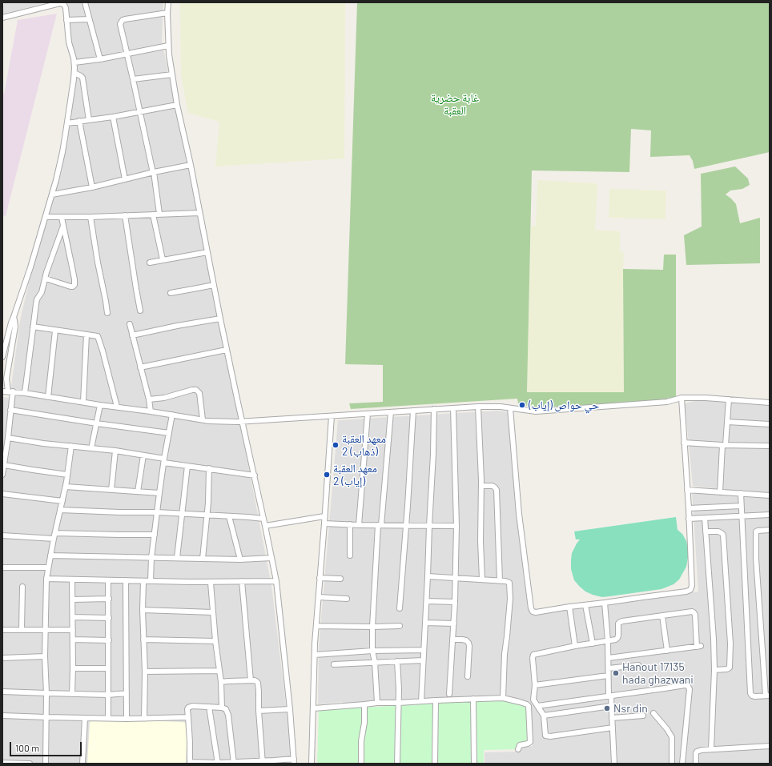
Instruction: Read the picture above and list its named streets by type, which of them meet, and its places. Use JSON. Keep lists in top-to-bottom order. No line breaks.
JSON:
{"parks":["غابة حضرية العقبة"],"places":["حي حواص (إياب)","معهد العقبة 2 (ذهاب)","معهد العقبة 2 (إياب)","Hanout 17135 hada ghazwani","Nsr din"],"scale_bar":"100 m"}
